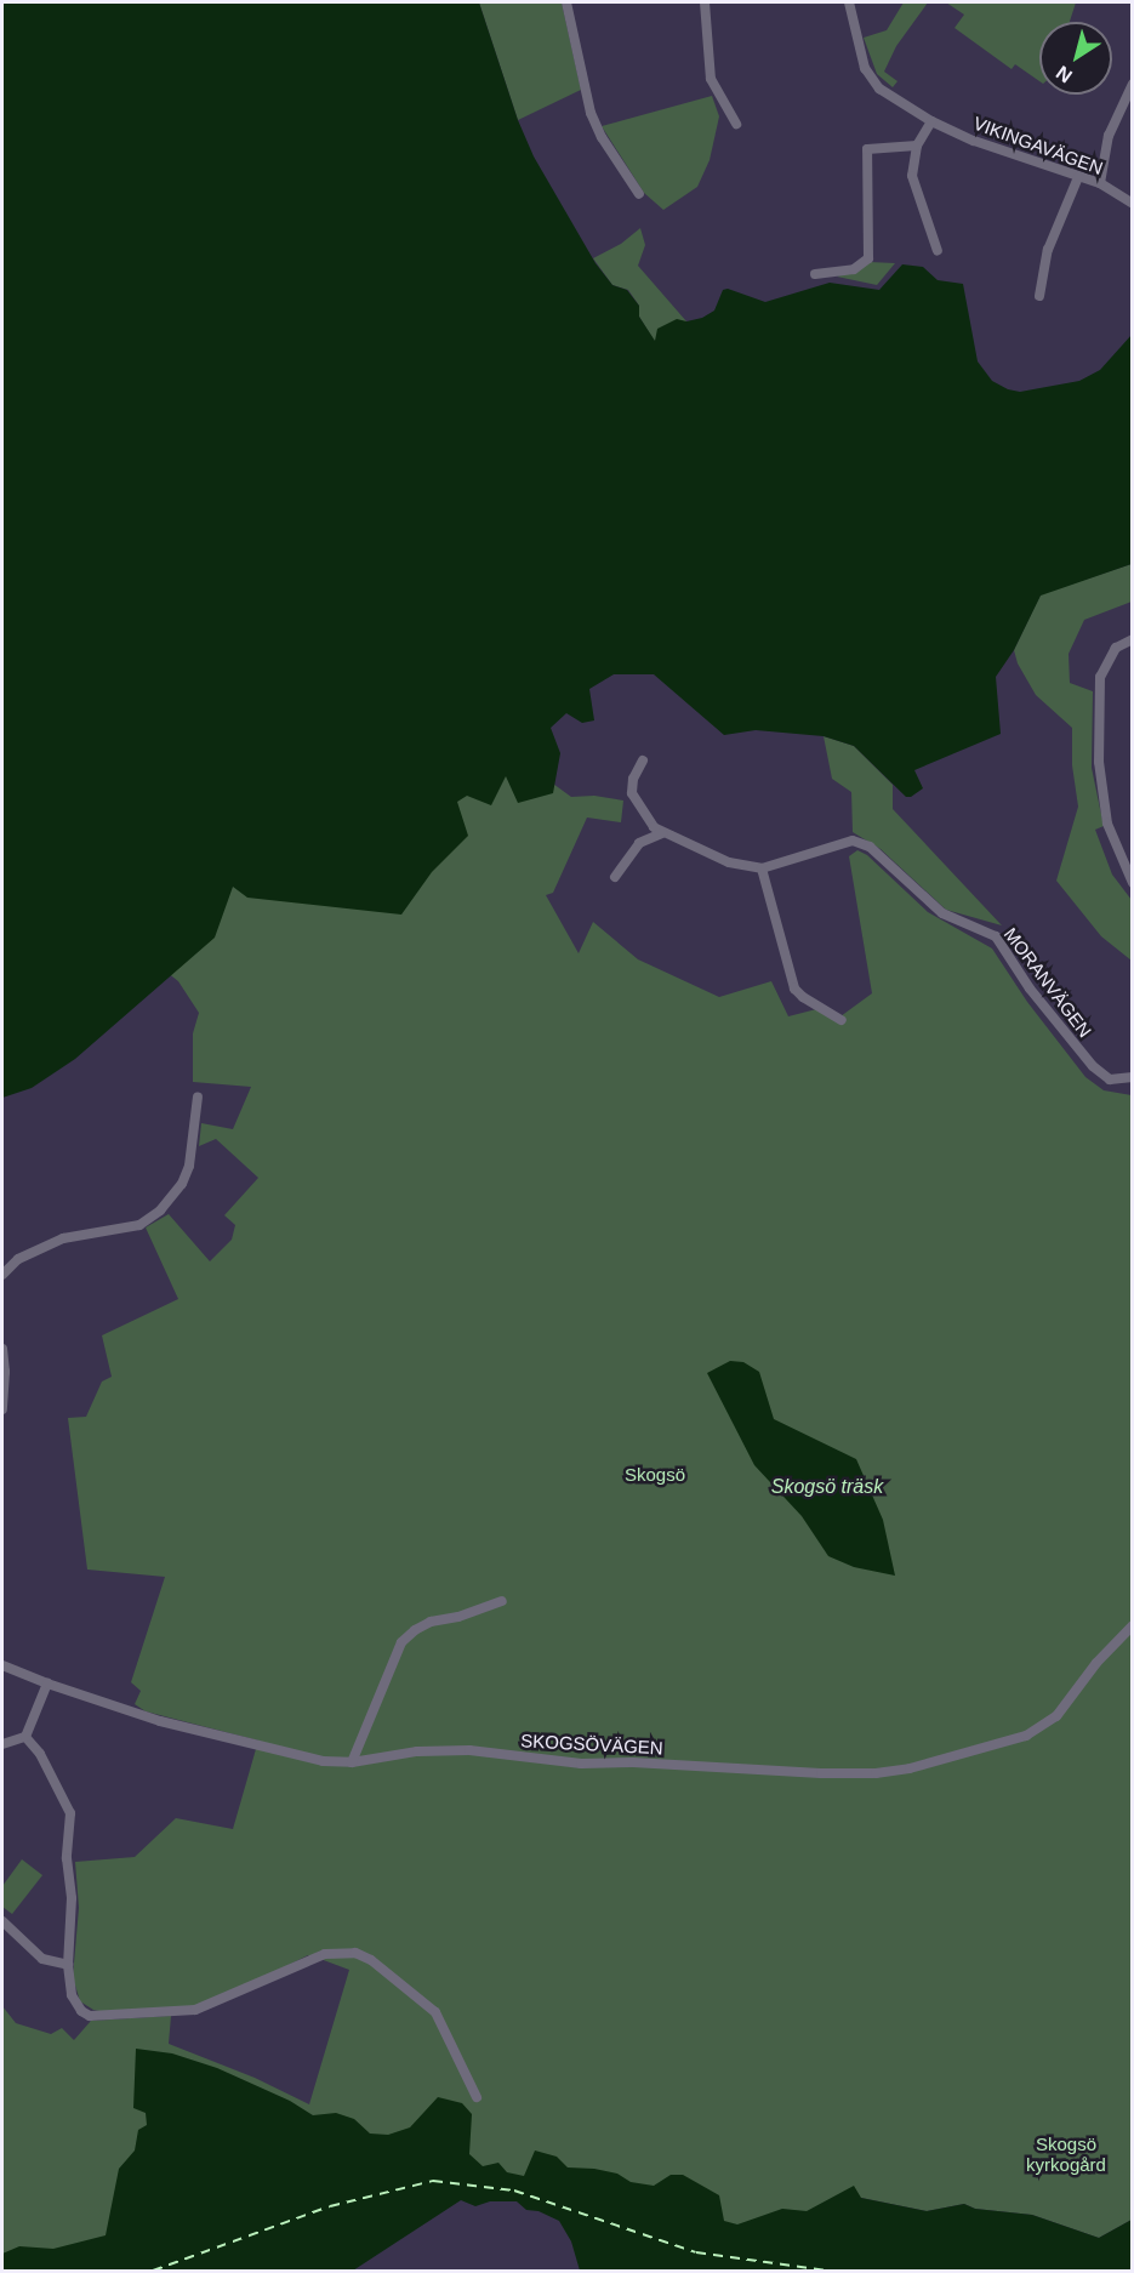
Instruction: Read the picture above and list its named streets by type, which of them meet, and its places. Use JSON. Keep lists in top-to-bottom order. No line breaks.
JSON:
{"streets":{"street":["VIKINGAVÄGEN","MORANVÄGEN","SKOGSÖVÄGEN"]},"water":["Skogsö träsk"],"parks":["Skogsö","Skogsö kyrkogård"],"north":"bottom left"}
